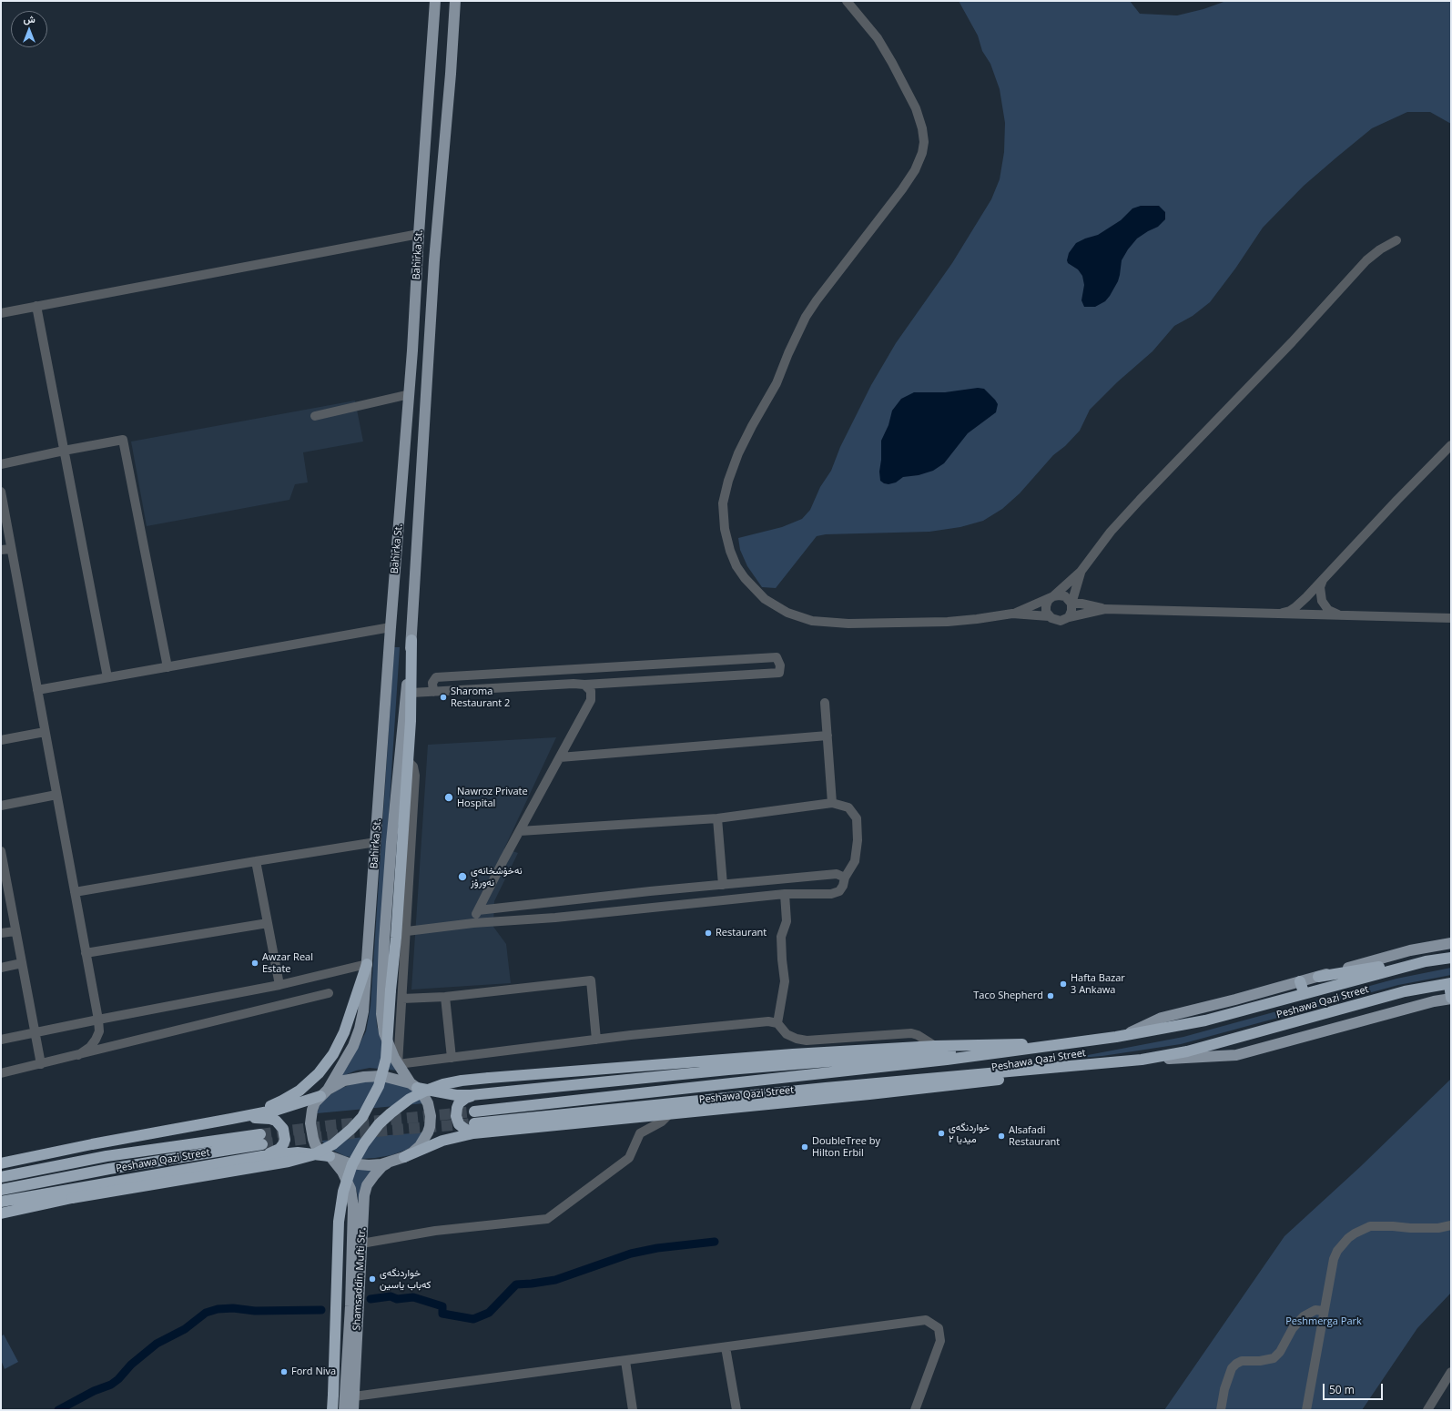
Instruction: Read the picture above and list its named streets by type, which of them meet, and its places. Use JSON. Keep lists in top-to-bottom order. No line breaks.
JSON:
{"streets":{"highway":["Peshawa Qazi Street"],"main road":["Bahirka St.","Shamsaddin Mufti Str."]},"crossings":[["Bahirka St.","Peshawa Qazi Street"],["Bahirka St.","Shamsaddin Mufti Str."],["Peshawa Qazi Street","Shamsaddin Mufti Str."]],"parks":["Peshmerga Park"],"places":["Sharoma Restaurant 2","Nawroz Private Hospital","نەخۆشخانەی نەورۆز","Restaurant","Awzar Real Estate","Hafta Bazar 3 Ankawa","Taco Shepherd","خواردنگەی میدیا ٢","Alsafadi Restaurant","DoubleTree by Hilton Erbil","خواردنگەی کەباب یاسین","Ford Niva"],"scale_bar":"50 m","north":"top"}
